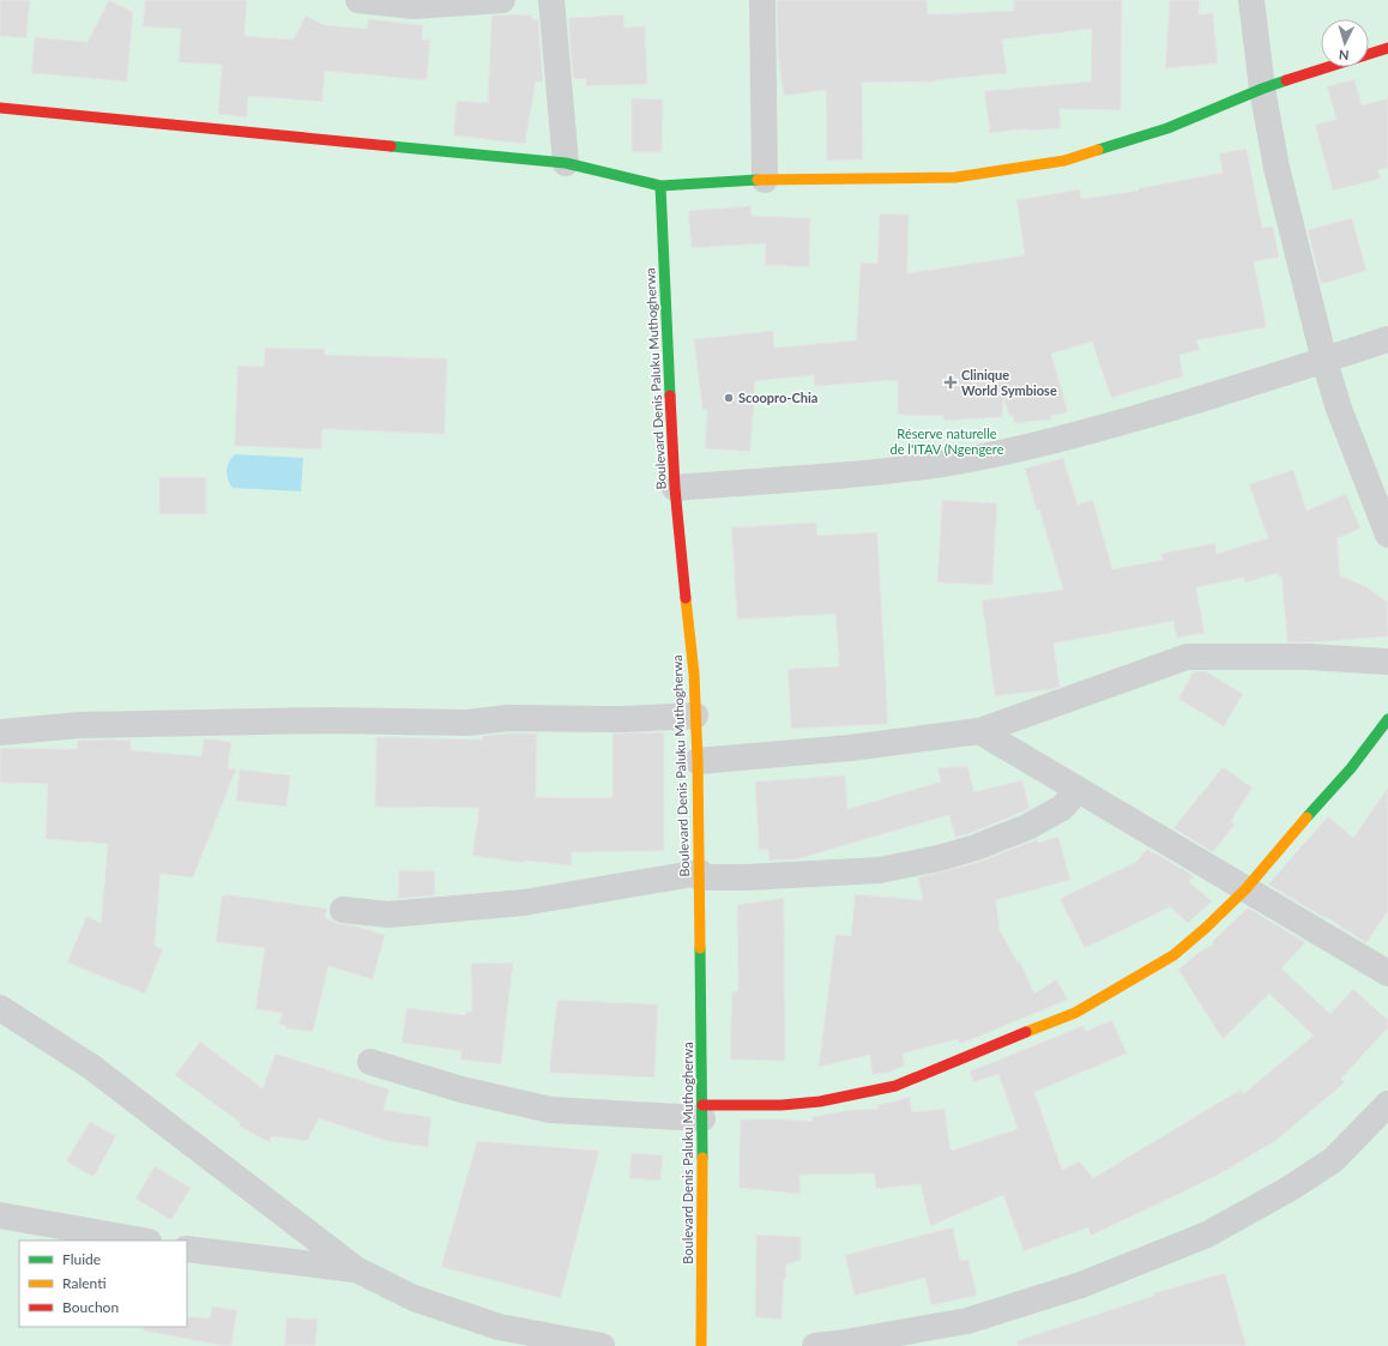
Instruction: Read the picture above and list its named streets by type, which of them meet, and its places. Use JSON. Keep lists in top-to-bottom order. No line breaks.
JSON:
{"streets":{"street":["Boulevard Denis Paluku Muthogherwa"]},"parks":["Réserve naturelle de l'ITAV (Ngengere"],"places":{"health":["Clinique World Symbiose"],"other":["Scoopro-Chia"]},"legend":["Fluide","Ralenti","Bouchon"],"north":"bottom"}
